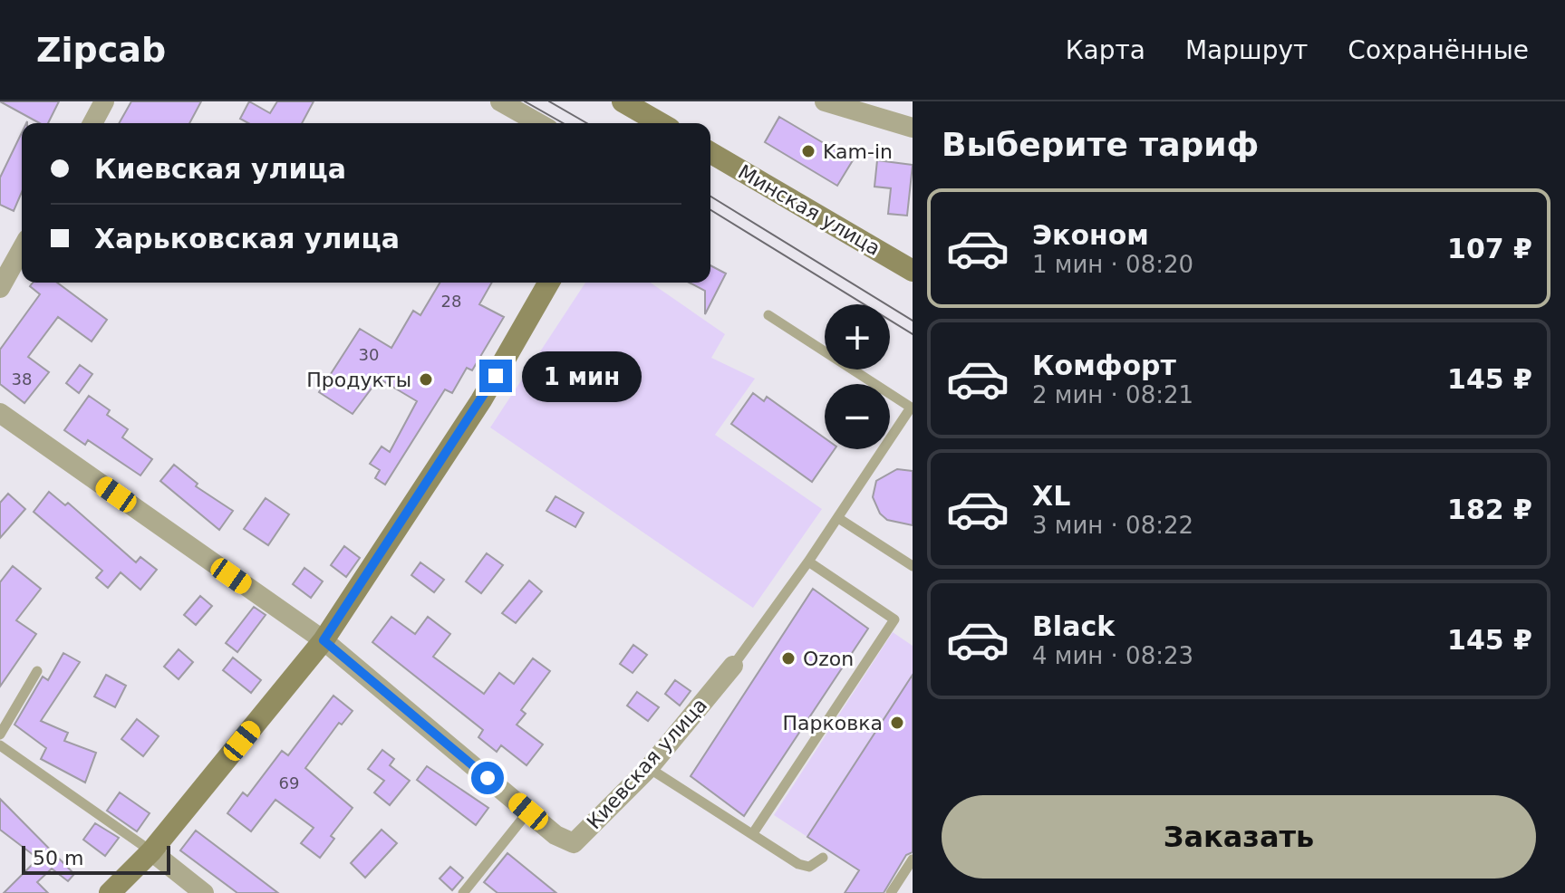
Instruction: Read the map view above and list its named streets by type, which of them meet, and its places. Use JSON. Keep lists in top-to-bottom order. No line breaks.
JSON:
{"streets":{"street":["Минская улица","Киевская улица"]},"places":["Kam-in","Продукты","Ozon","Парковка"],"house_numbers":["28","30","38","69"],"scale_bar":"50 m","page":{"header":"Zipcab","nav":["Карта","Маршрут","Сохранённые"],"heading":"Выберите тариф","banner":["Киевская улица","Харьковская улица"],"list":[{"name":"Эконом","note":"1 мин · 08:20","value":"107 ₽"},{"name":"Комфорт","note":"2 мин · 08:21","value":"145 ₽"},{"name":"XL","note":"3 мин · 08:22","value":"182 ₽"},{"name":"Black","note":"4 мин · 08:23","value":"145 ₽"}],"map_buttons":["+","−"],"bubble":"1 мин","buttons":"Заказать","scale":"50 m"}}
